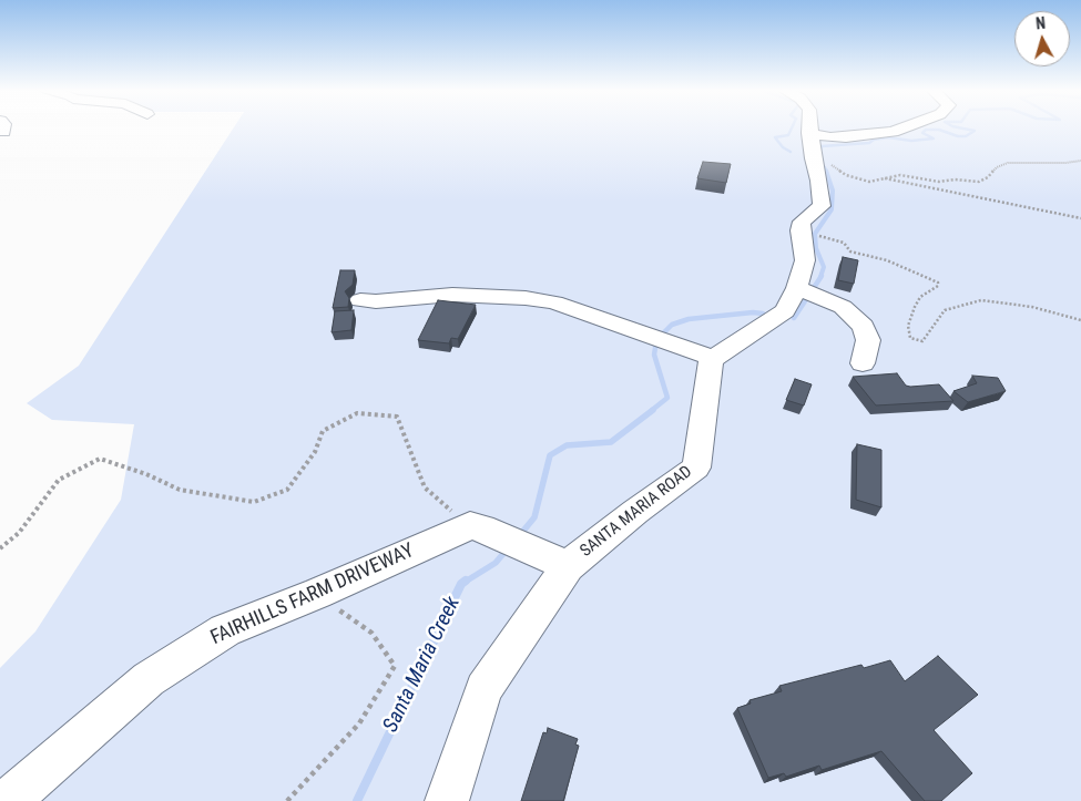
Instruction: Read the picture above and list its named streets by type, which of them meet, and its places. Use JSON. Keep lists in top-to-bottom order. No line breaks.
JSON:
{"streets":{"street":["SANTA MARIA ROAD","FAIRHILLS FARM DRIVEWAY"]},"water":["Santa Maria Creek"],"north":"top"}
